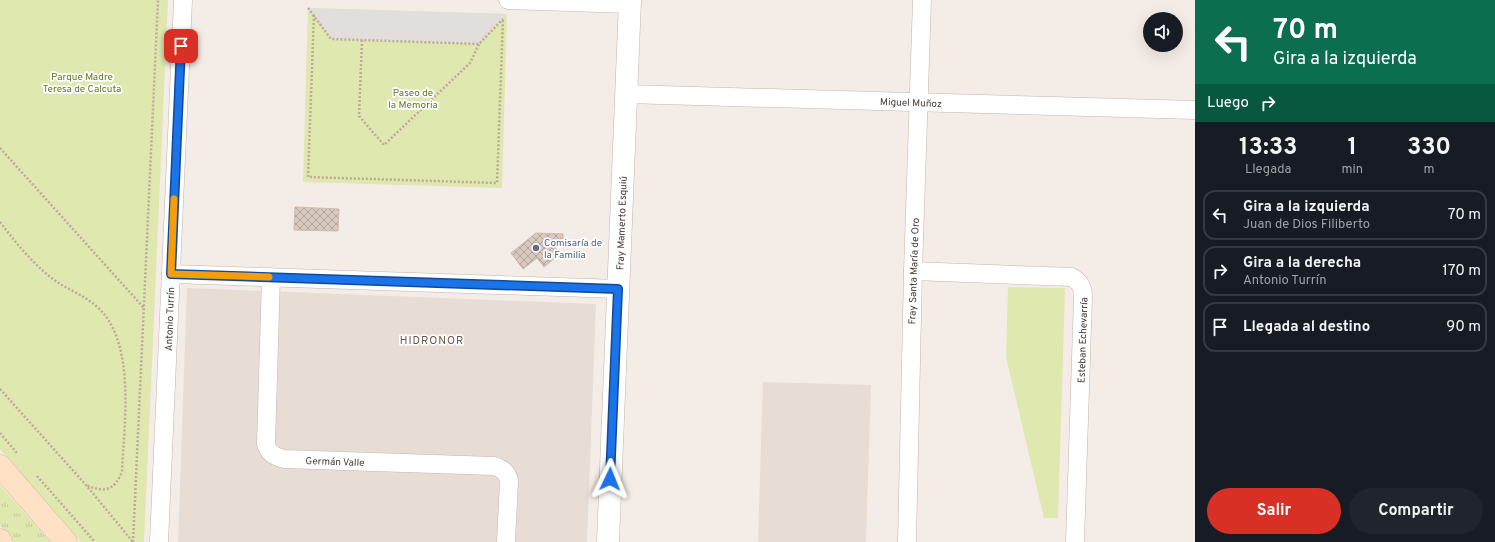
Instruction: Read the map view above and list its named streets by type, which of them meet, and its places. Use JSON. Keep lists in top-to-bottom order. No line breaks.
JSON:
{"streets":{"street":["Miguel Muñoz","Fray Mamerto Esquiú","Fray Santa María de Oro","Antonio Turrín","Esteban Echevarría","Germán Valle"]},"crossings":[["Miguel Muñoz","Fray Mamerto Esquiú"],["Miguel Muñoz","Fray Santa María de Oro"],["Fray Santa María de Oro","Esteban Echevarría"]],"districts":["HIDRONOR"],"parks":["Parque Madre Teresa de Calcuta","Paseo de la Memoria"],"places":["Comisaría de la Familia"],"page":{"turn":["70 m","Gira a la izquierda"],"then":"Luego","eta":["13:33","Llegada","1","min","330","m"],"list":[{"name":"Gira a la izquierda","note":"Juan de Dios Filiberto","value":"70 m"},{"name":"Gira a la derecha","note":"Antonio Turrín","value":"170 m"},{"name":"Llegada al destino","value":"90 m"}],"buttons":["Salir","Compartir"]}}
